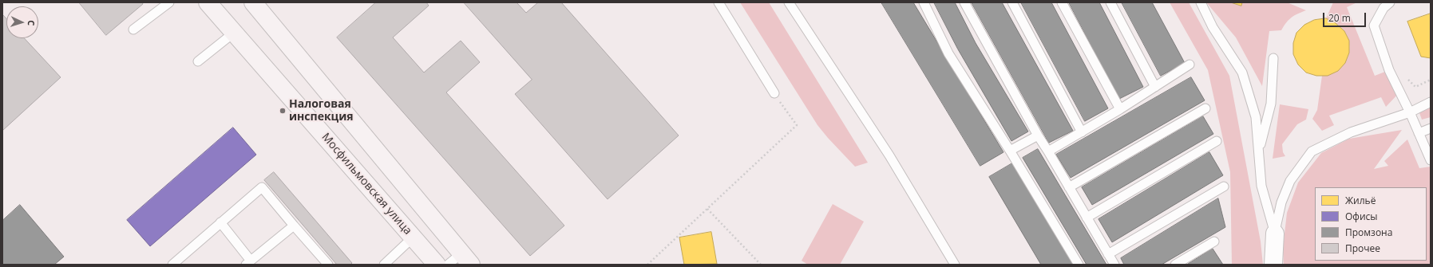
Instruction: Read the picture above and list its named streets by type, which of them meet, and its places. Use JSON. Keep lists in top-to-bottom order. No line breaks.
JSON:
{"streets":{"main road":["Мосфильмовская улица"]},"places":["Налоговая инспекция"],"legend":["Жильё","Офисы","Промзона","Прочее"],"scale_bar":"20 m","north":"right"}
